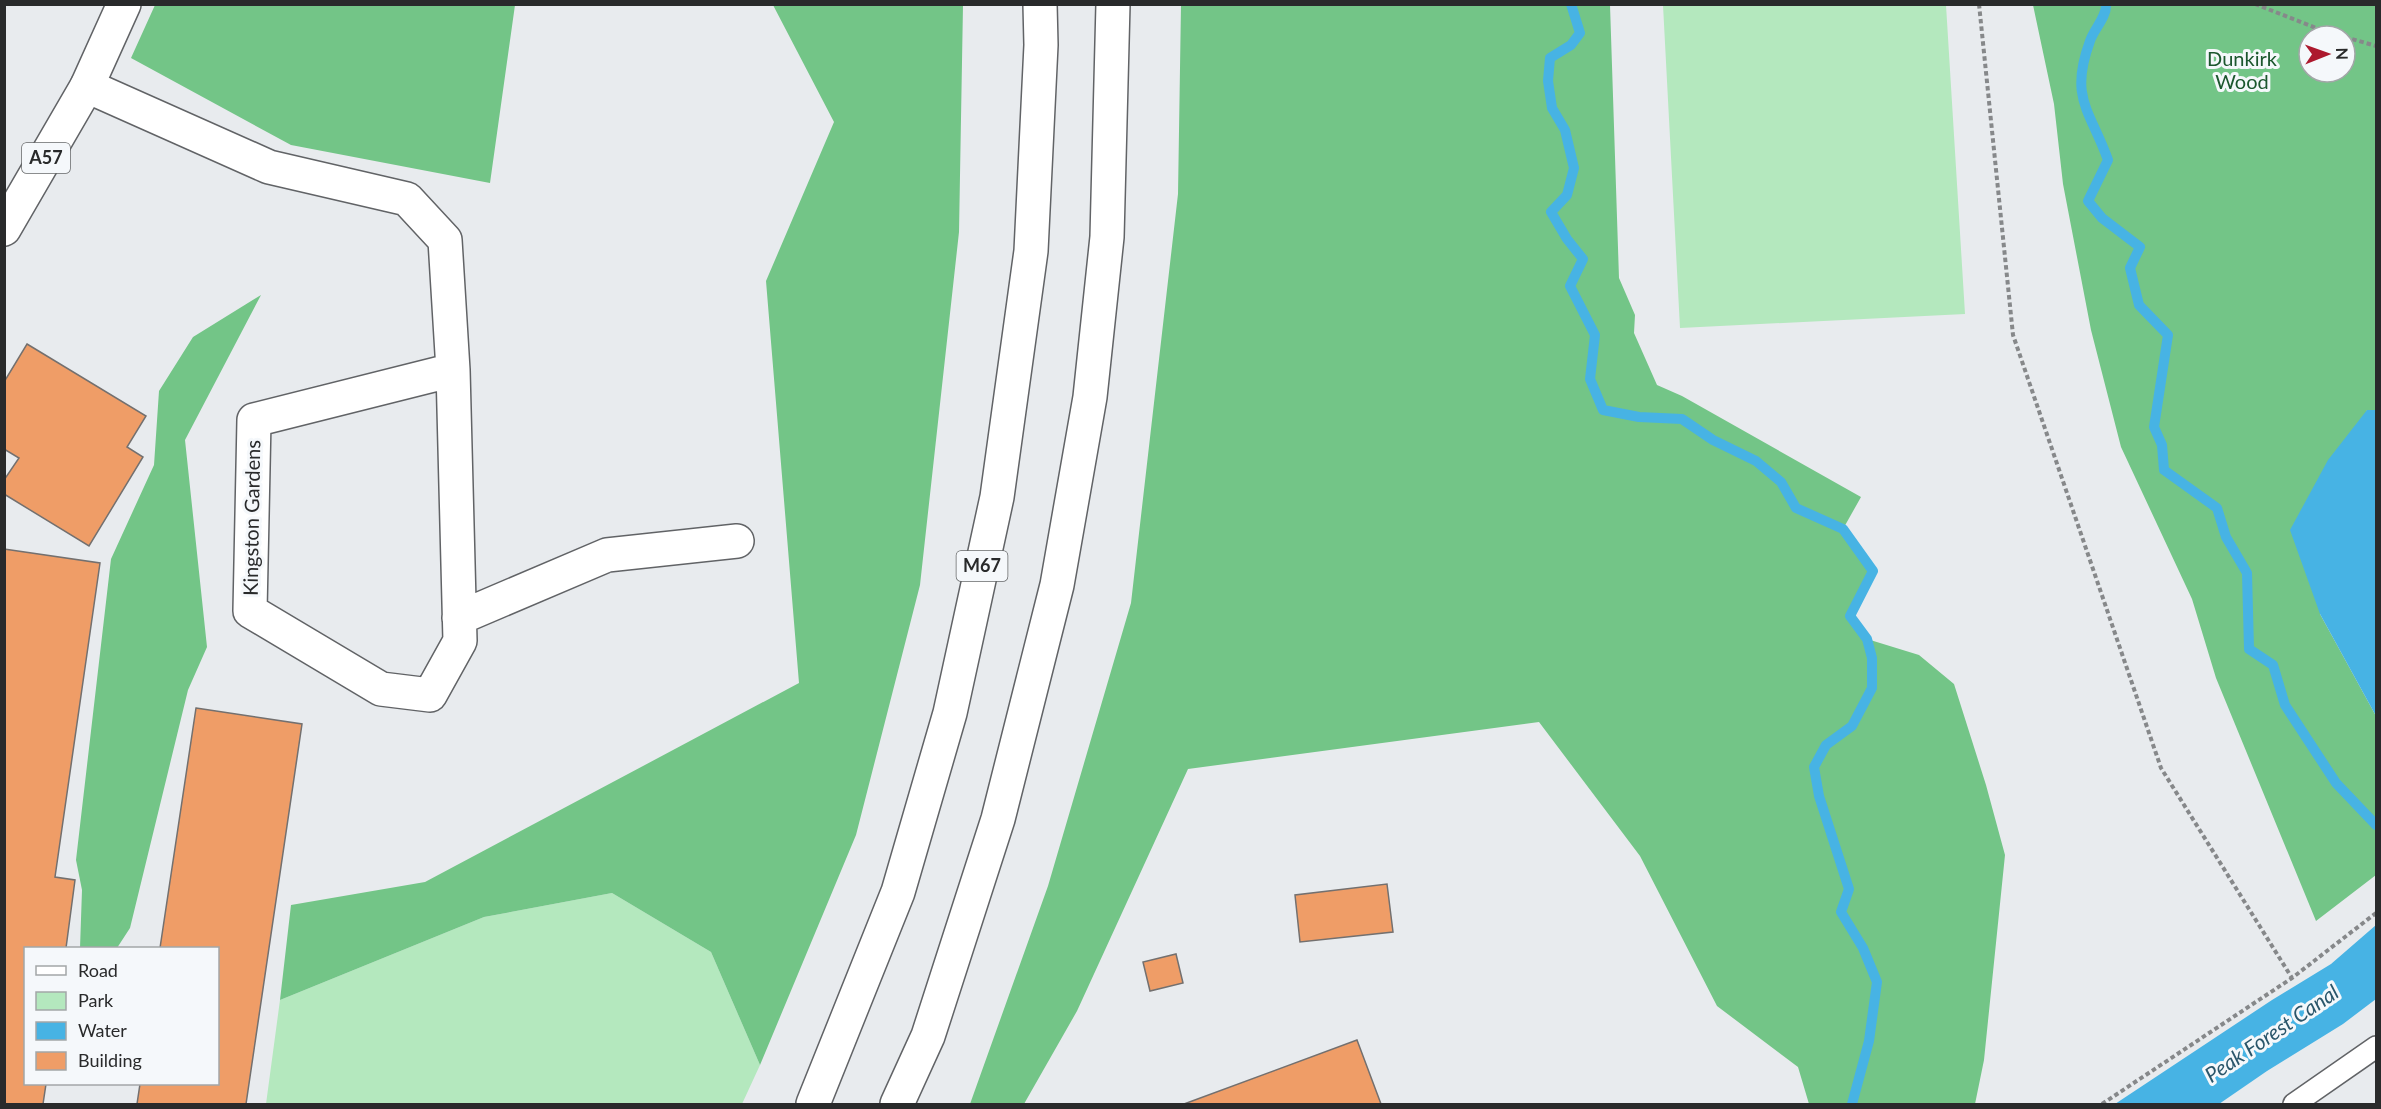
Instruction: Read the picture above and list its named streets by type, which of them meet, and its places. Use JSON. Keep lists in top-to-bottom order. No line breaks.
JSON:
{"streets":{"main road":["A57","Kingston Gardens","M67"]},"crossings":[["A57","Kingston Gardens"]],"water":["Peak Forest Canal"],"parks":["Dunkirk Wood"],"legend":["Road","Park","Water","Building"],"north":"right"}
